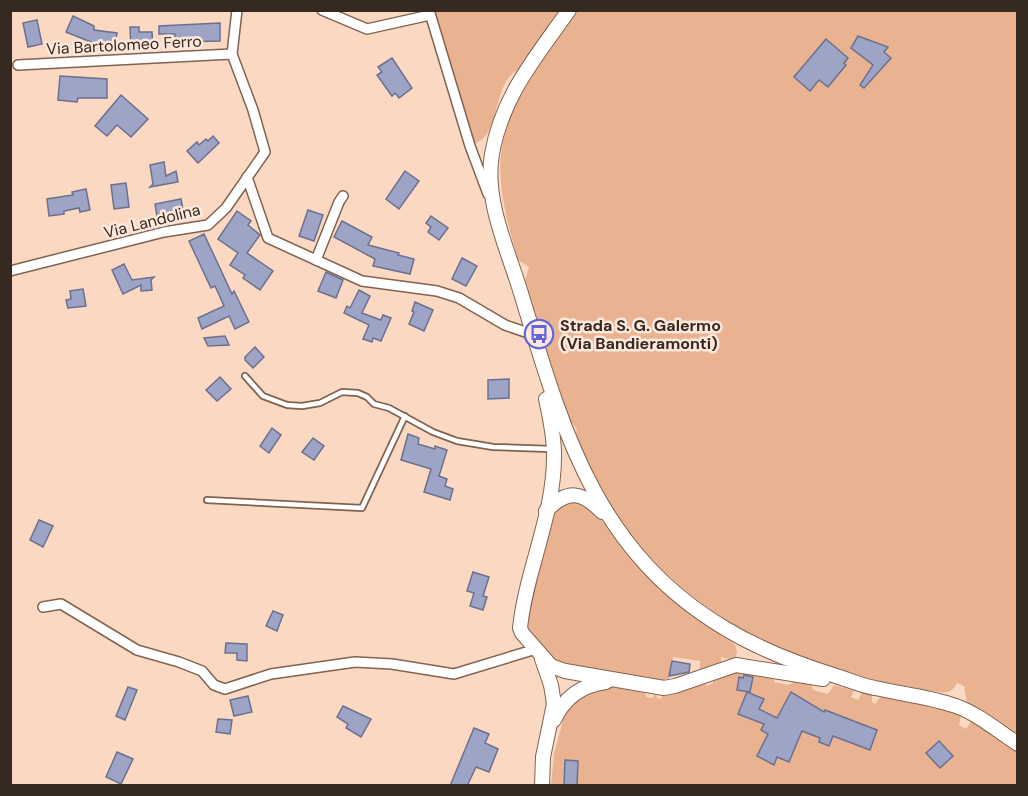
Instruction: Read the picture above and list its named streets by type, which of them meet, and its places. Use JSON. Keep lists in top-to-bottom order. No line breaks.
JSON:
{"streets":{"street":["Via Bartolomeo Ferro","Via Landolina"]},"crossings":[["Via Bartolomeo Ferro","Via Landolina"]],"places":{"bus stop":["Strada S. G. Galermo (Via Bandieramonti)"]}}
